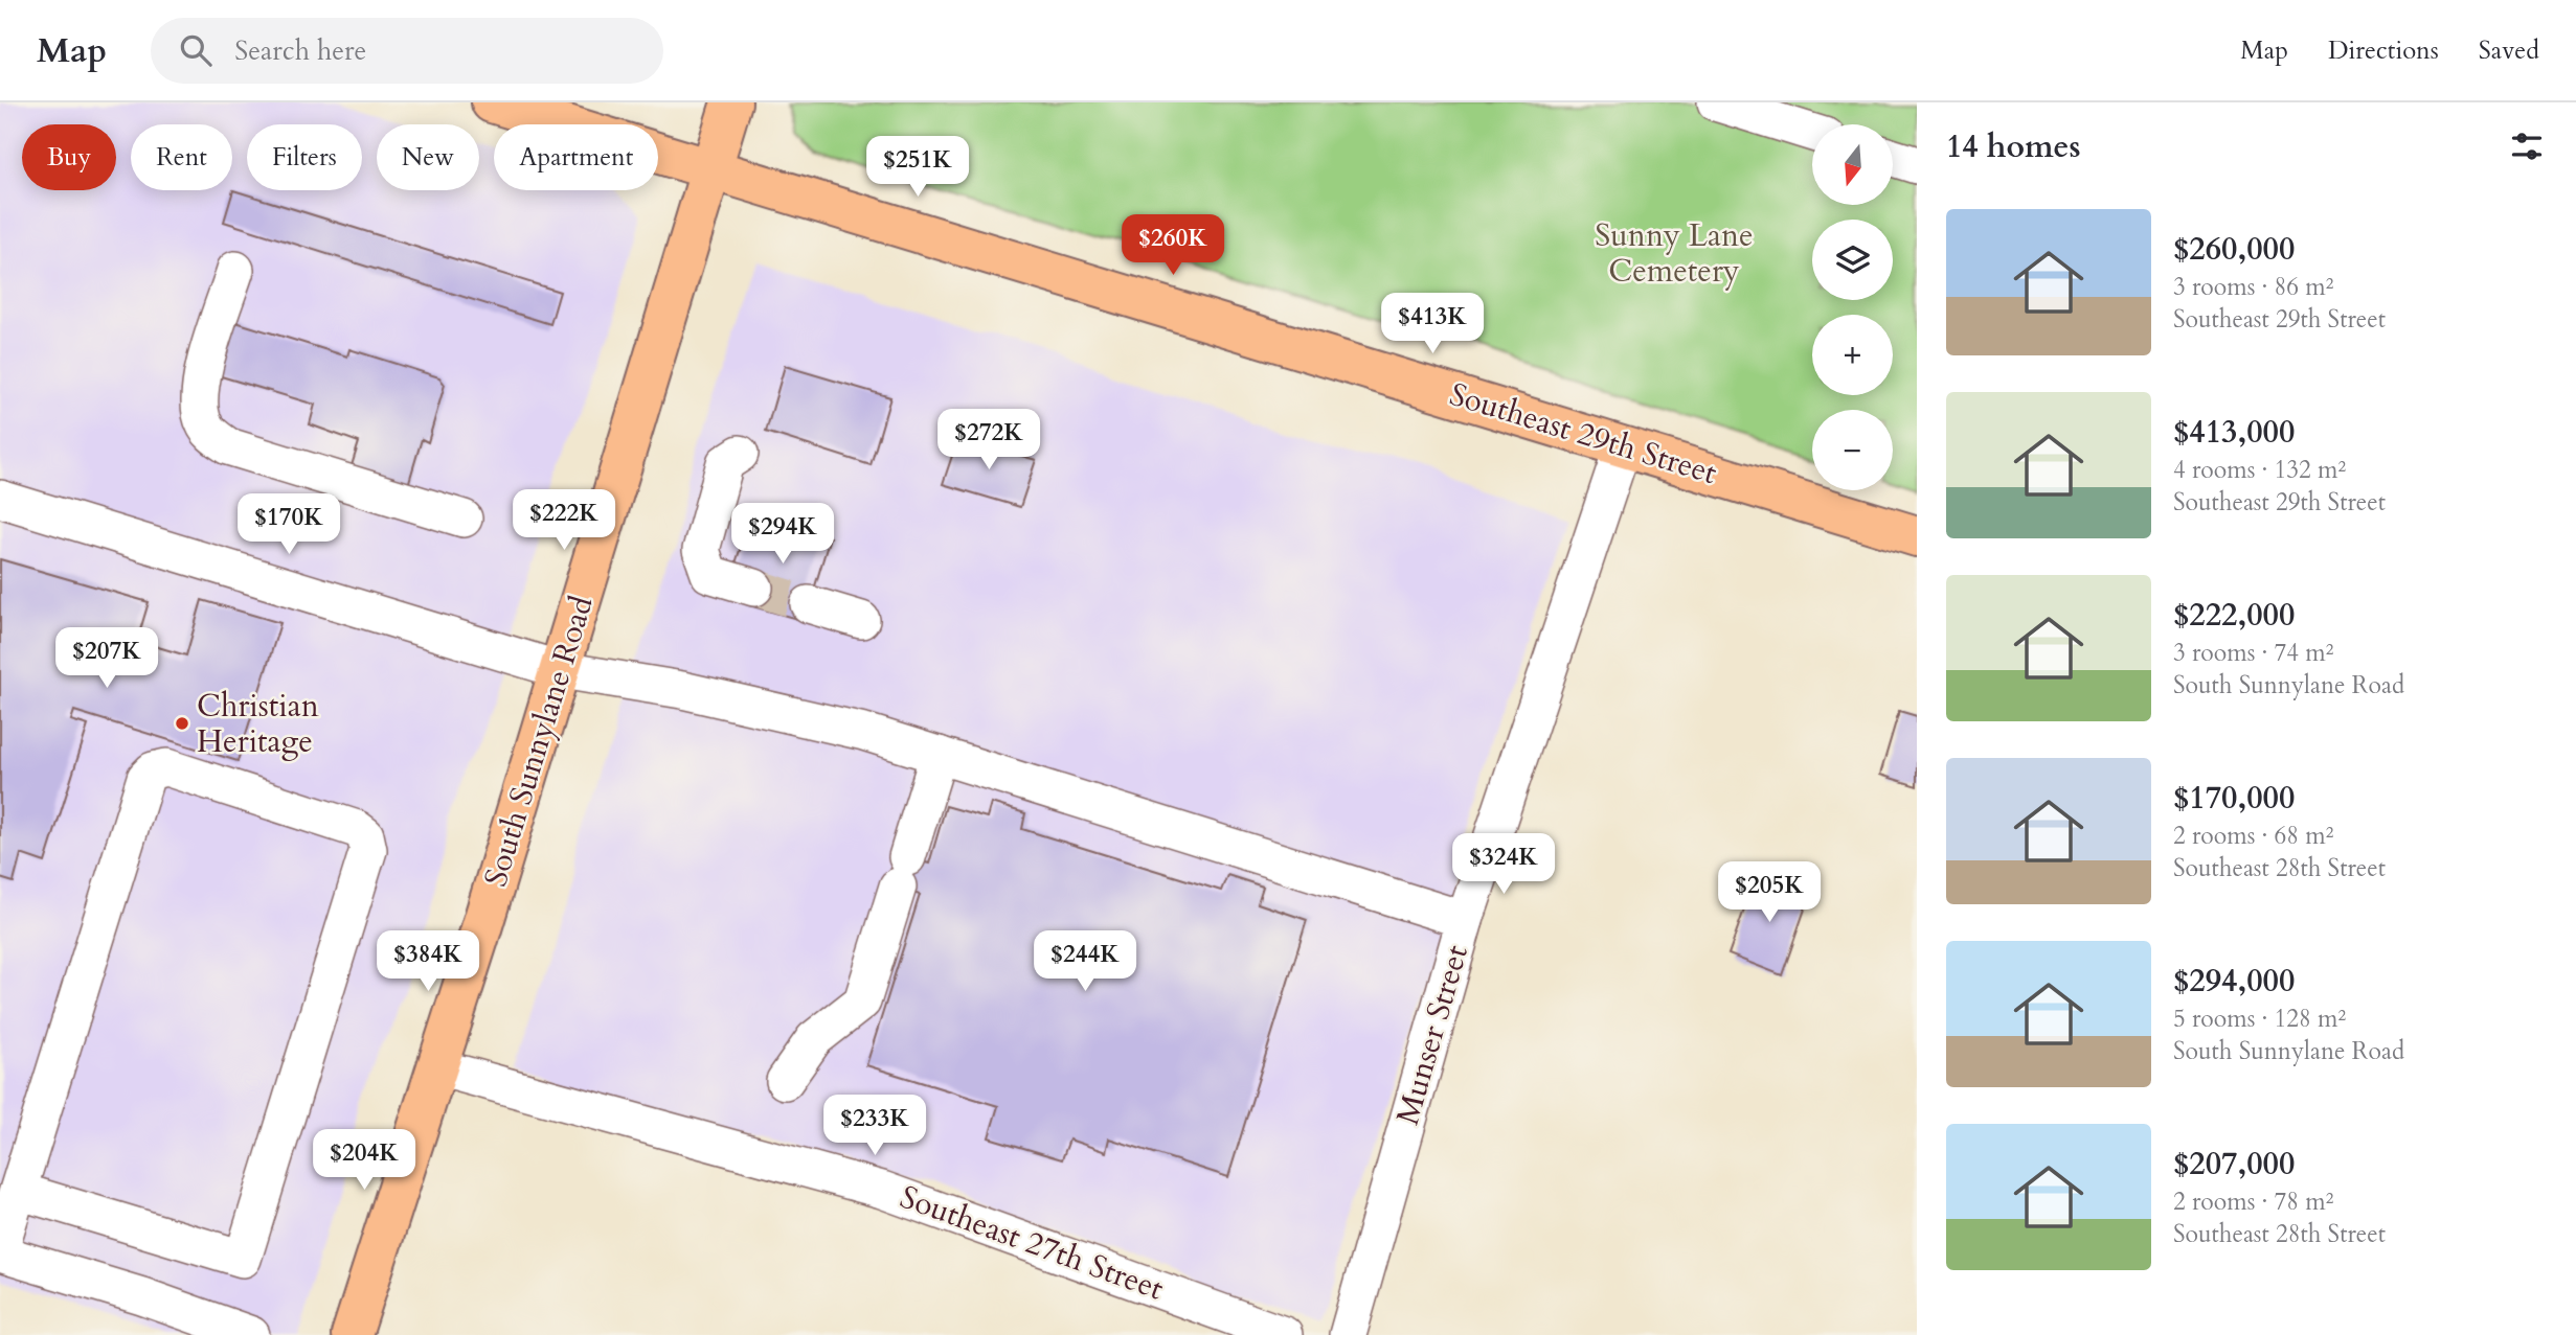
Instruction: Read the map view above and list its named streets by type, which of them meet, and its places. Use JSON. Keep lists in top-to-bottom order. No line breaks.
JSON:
{"streets":{"main road":["Southeast 29th Street","South Sunnylane Road"],"street":["Munser Street","Southeast 27th Street"]},"crossings":[["Southeast 29th Street","South Sunnylane Road"],["Southeast 29th Street","Munser Street"],["South Sunnylane Road","Southeast 27th Street"]],"parks":["Sunny Lane Cemetery"],"places":["Christian Heritage"],"north":"bottom","page":{"header":"Map","search":"Search here","nav":["Map","Directions","Saved"],"heading":"14 homes","map_buttons":["+","−"],"chip":["Buy","Rent","Filters","New","Apartment"],"price":["$251K","$260K","$413K","$272K","$222K","$170K","$294K","$207K","$324K","$205K","$384K","$244K","$233K","$204K"],"list":[{"name":"$260,000","note":"3 rooms · 86 m² · Southeast 29th Street"},{"name":"$413,000","note":"4 rooms · 132 m² · Southeast 29th Street"},{"name":"$222,000","note":"3 rooms · 74 m² · South Sunnylane Road"},{"name":"$170,000","note":"2 rooms · 68 m² · Southeast 28th Street"},{"name":"$294,000","note":"5 rooms · 128 m² · South Sunnylane Road"},{"name":"$207,000","note":"2 rooms · 78 m² · Southeast 28th Street"}]}}
